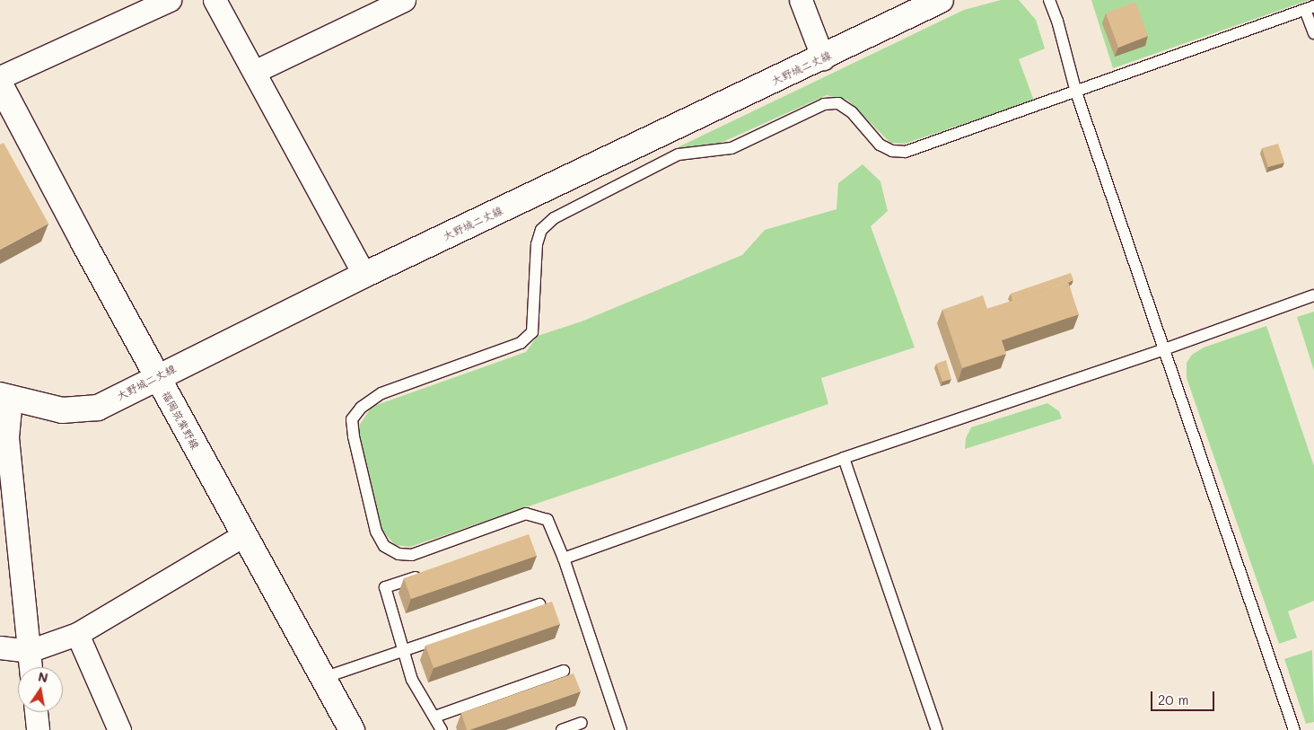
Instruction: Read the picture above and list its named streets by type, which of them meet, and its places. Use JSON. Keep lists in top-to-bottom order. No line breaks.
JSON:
{"streets":{"main road":["大野城二丈線","福岡筑紫野線"]},"crossings":[["大野城二丈線","福岡筑紫野線"]],"scale_bar":"20 m","north":"top"}
